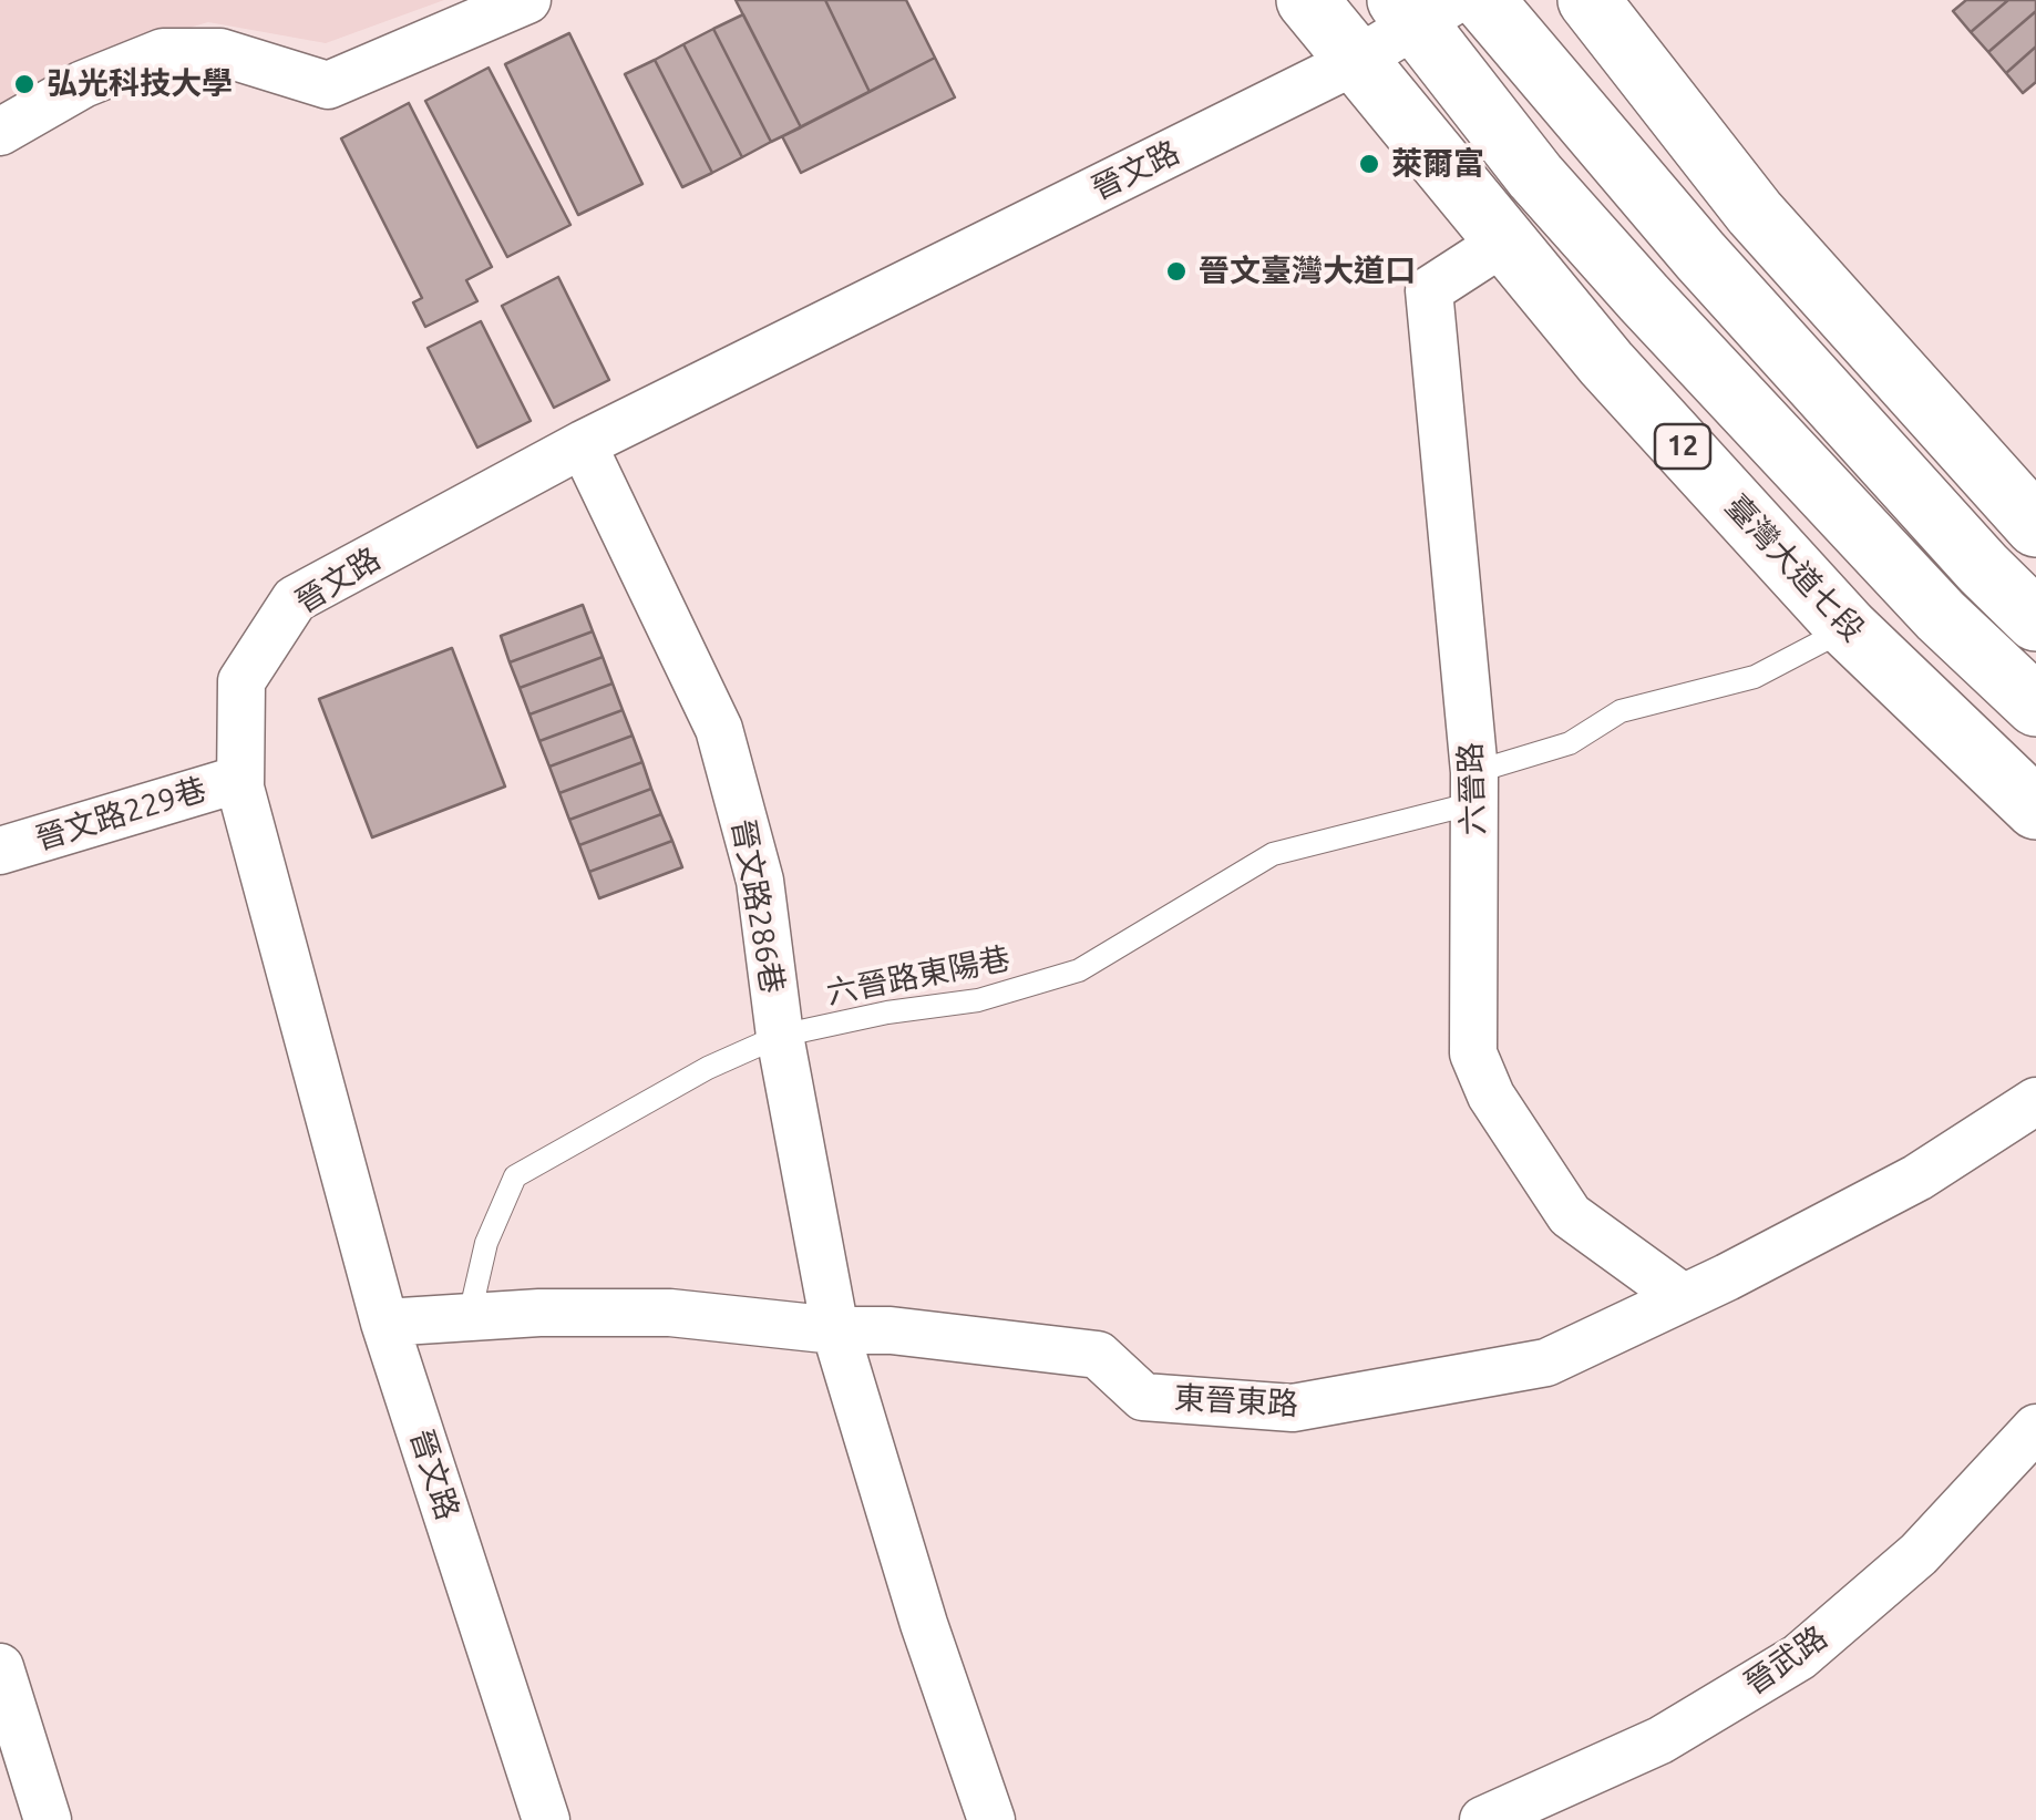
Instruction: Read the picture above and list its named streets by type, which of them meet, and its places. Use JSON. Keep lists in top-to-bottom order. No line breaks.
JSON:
{"streets":{"main road":["12","臺灣大道七段"],"street":["晉文路","六晉路","晉文路229巷","晉文路286巷","東晉東路","晉武路"],"lane":["六晉路東陽巷"]},"crossings":[["晉文路","12"],["晉文路","臺灣大道七段"],["晉文路","晉文路229巷"],["晉文路","晉文路286巷"],["晉文路","東晉東路"],["12","臺灣大道七段"],["臺灣大道七段","六晉路"],["臺灣大道七段","六晉路東陽巷"],["六晉路","六晉路東陽巷"],["六晉路","東晉東路"],["晉文路286巷","六晉路東陽巷"],["晉文路286巷","東晉東路"],["六晉路東陽巷","東晉東路"]],"places":["弘光科技大學","萊爾富","晉文臺灣大道口"]}
